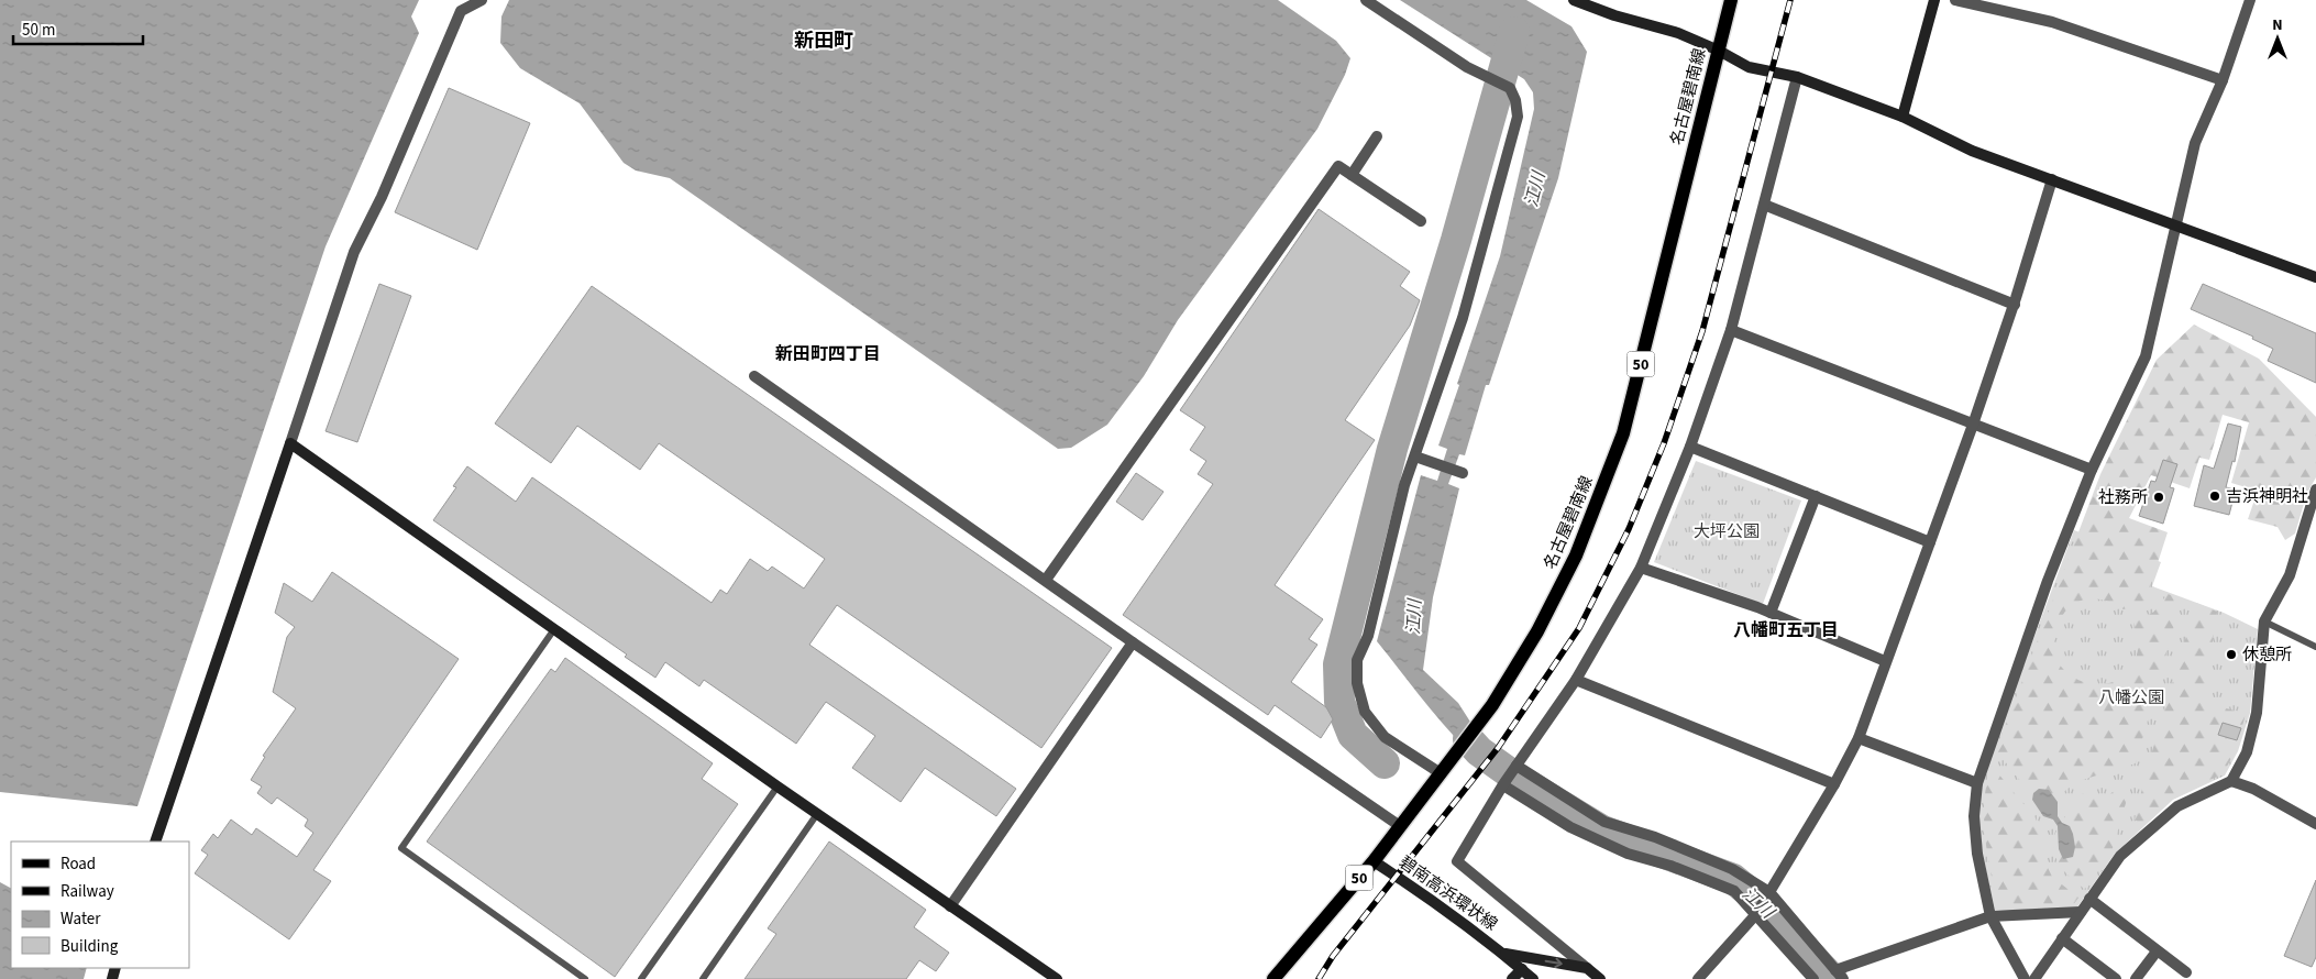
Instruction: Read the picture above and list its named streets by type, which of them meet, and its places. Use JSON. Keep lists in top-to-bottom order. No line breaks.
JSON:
{"streets":{"main road":["名古屋碧南線","50"],"street":["碧南高浜環状線"]},"crossings":[["名古屋碧南線","碧南高浜環状線"]],"districts":["新田町","新田町四丁目","八幡町五丁目"],"water":["江川"],"parks":["大坪公園","八幡公園"],"places":["吉浜神明社","社務所","休憩所"],"legend":["Road","Railway","Water","Building"],"scale_bar":"50 m","north":"top"}
